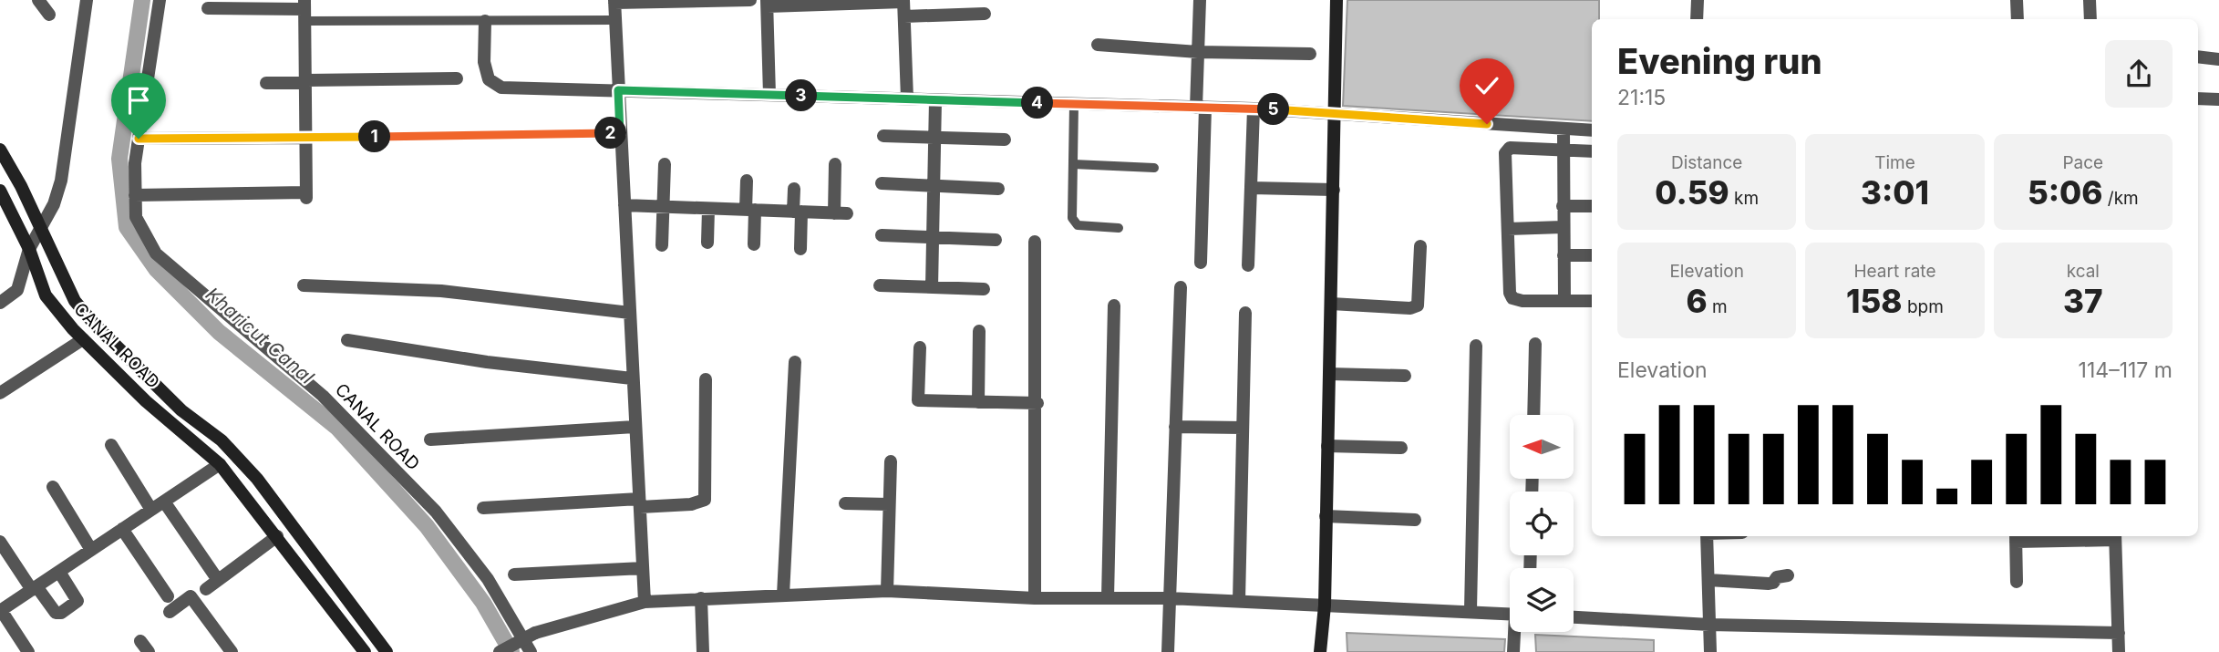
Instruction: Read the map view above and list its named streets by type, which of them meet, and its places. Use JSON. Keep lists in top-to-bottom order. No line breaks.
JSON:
{"streets":{"street":["CANAL ROAD"]},"water":["Kharicut Canal"],"north":"left","page":{"heading":["Evening run","21:15"],"pins":["3","4","5","2","1"],"stats":[["Distance","0.59 km"],["Time","3:01"],["Pace","5:06 /km"],["Elevation","6 m"],["Heart rate","158 bpm"],["kcal","37"]],"chart":["Elevation","114–117 m"]}}
